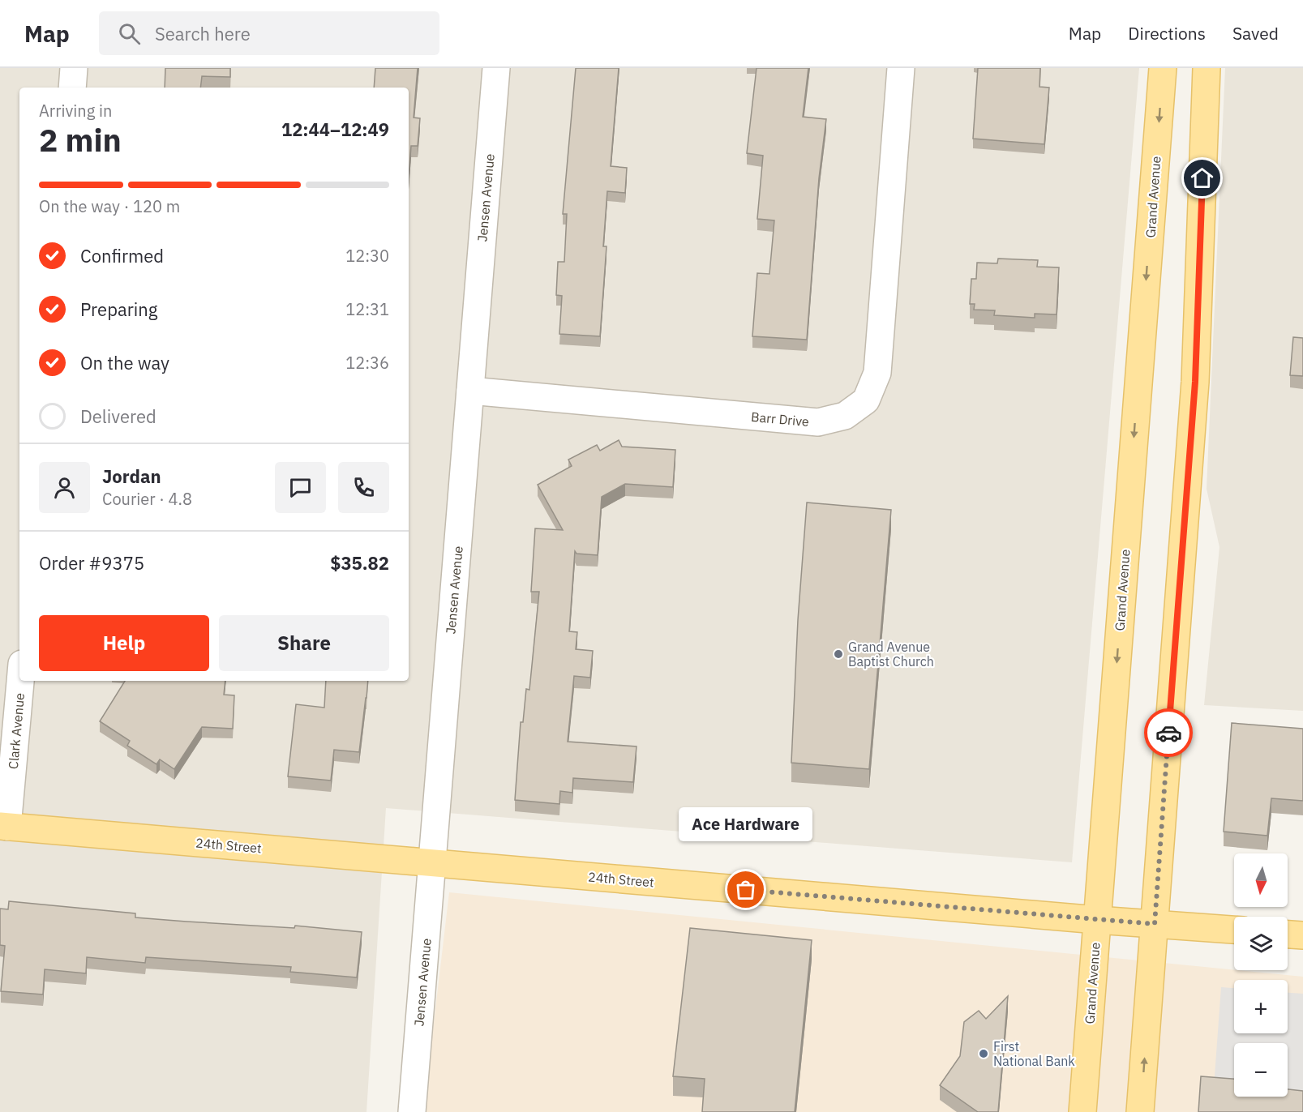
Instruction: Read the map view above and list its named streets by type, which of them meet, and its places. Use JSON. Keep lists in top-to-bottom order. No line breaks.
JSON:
{"streets":{"main road":["Grand Avenue","24th Street"],"street":["Jensen Avenue","Barr Drive","Clark Avenue"]},"crossings":[["Grand Avenue","24th Street"],["Jensen Avenue","Barr Drive"],["Jensen Avenue","24th Street"],["Clark Avenue","24th Street"]],"places":["Grand Avenue Baptist Church","Ace Hardware","First National Bank"],"north":"bottom","page":{"header":"Map","search":"Search here","nav":["Map","Directions","Saved"],"heading":["2 min","Arriving in","12:44–12:49"],"panel":["Jordan","Courier · 4.8","Order #9375","$35.82"],"bar":"On the way · 120 m","list":[["Confirmed","12:30"],["Preparing","12:31"],["On the way","12:36"],"Delivered"],"buttons":["Help","Share"],"bubble":"Ace Hardware","map_buttons":["+","−"]}}
